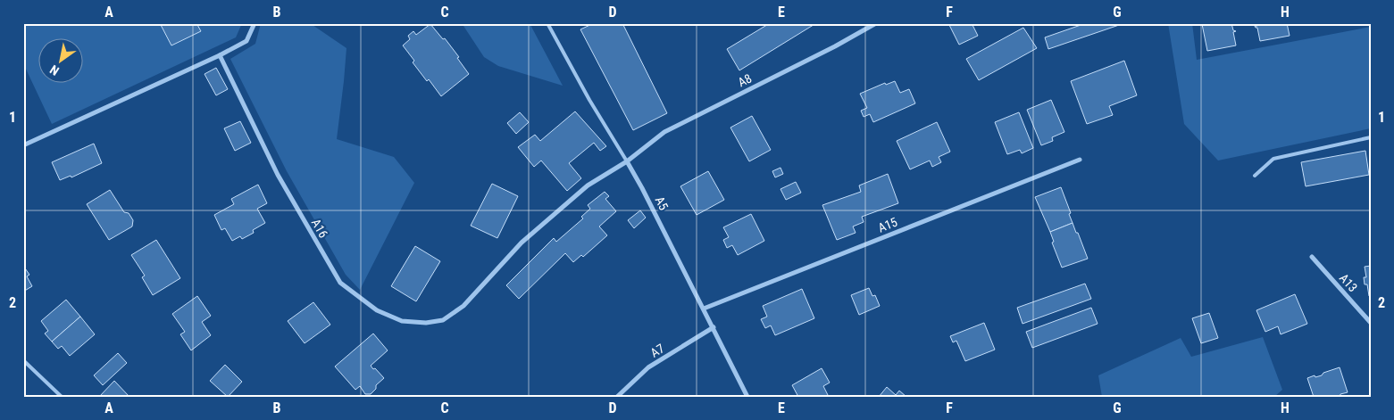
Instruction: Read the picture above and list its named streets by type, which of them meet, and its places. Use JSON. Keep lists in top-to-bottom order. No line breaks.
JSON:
{"streets":{"street":["A8","A5","A15","A16","A13","A7"]},"crossings":[["A8","A5"],["A8","A16"],["A5","A15"],["A5","A16"],["A5","A7"]],"north":"bottom left","grid":{"columns":["A","B","C","D","E","F","G","H"],"rows":["1","2"]}}
